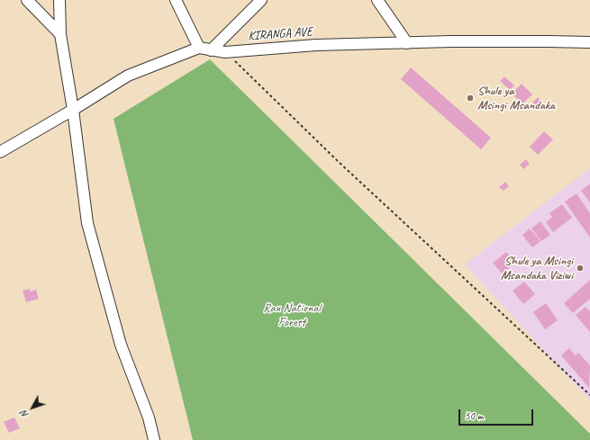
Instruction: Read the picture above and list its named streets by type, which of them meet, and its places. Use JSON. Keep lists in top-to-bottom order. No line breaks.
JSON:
{"streets":{"street":["KIRANGA AVE"]},"parks":["Rau National Forest"],"places":["Shule ya Msingi Msandaka","Shule ya Msingi Msandaka Viziwi"],"scale_bar":"50 m","north":"bottom left"}
